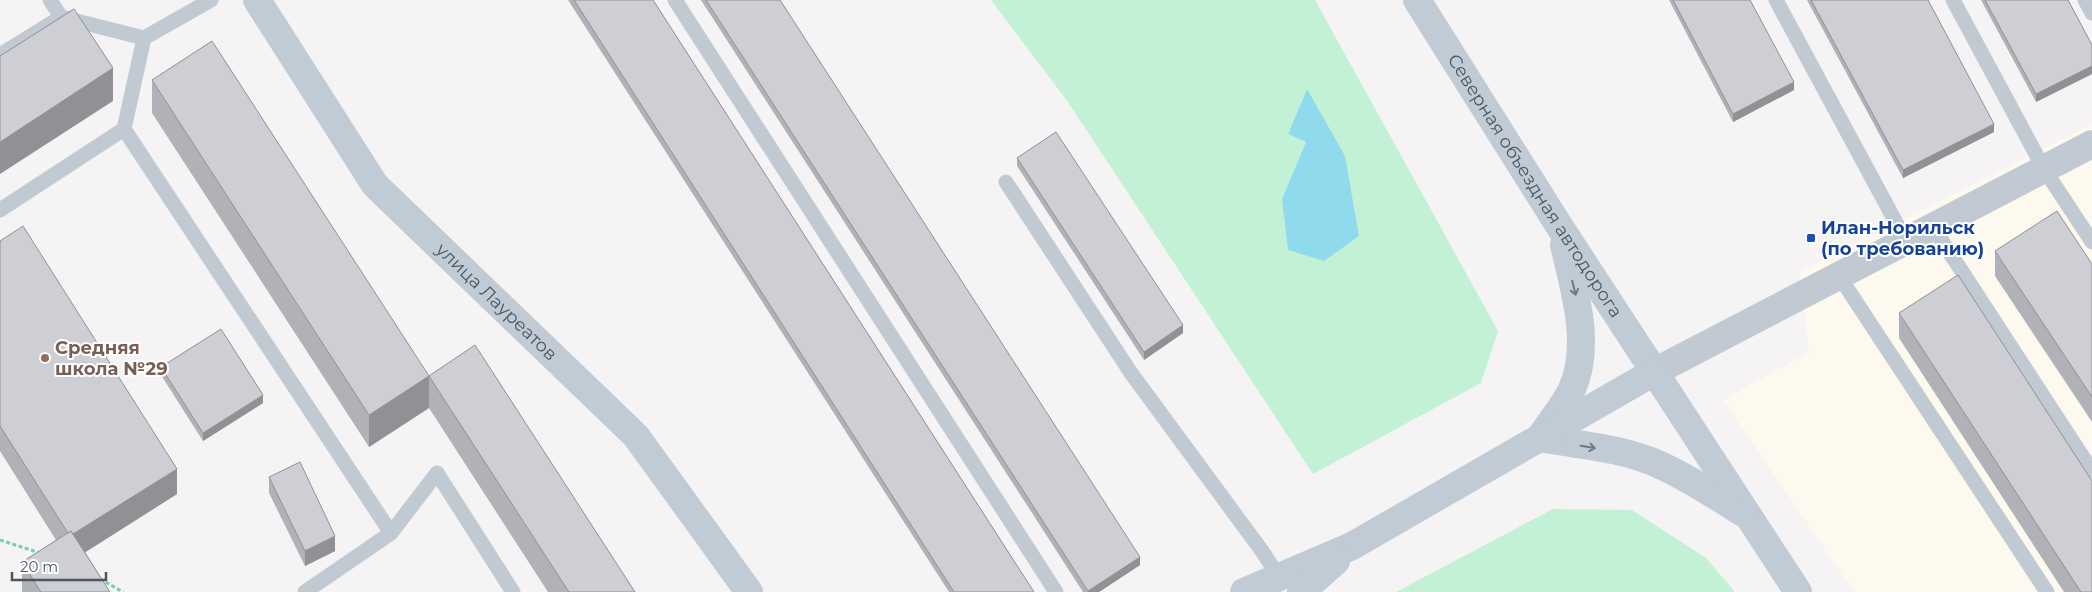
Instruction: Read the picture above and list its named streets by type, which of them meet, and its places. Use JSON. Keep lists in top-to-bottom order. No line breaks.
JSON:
{"streets":{"street":["Северная объездная автодорога","улица Лауреатов"]},"places":{"transit":["Илан-Норильск (по требованию)"],"other":["Средняя школа №29"]},"scale_bar":"20 m"}
